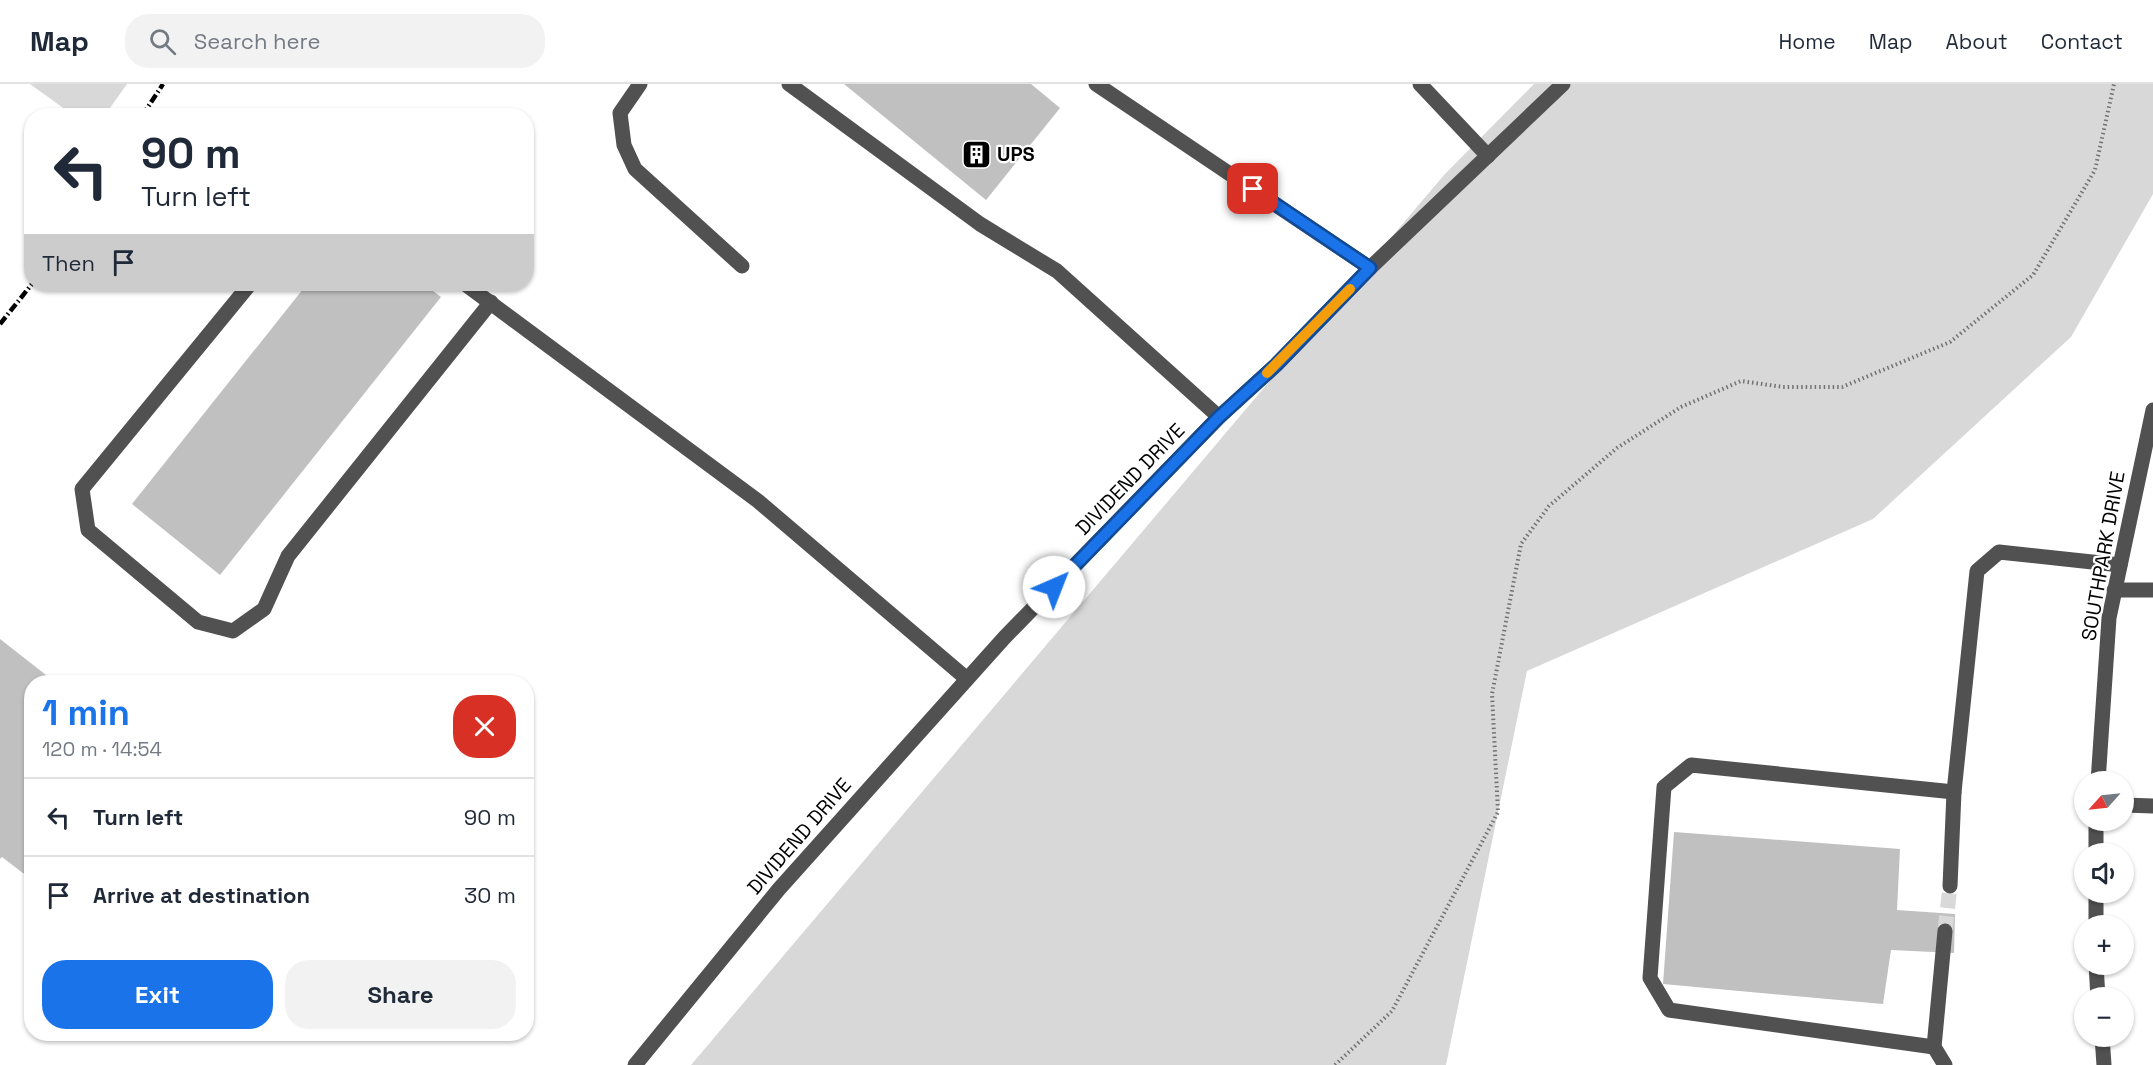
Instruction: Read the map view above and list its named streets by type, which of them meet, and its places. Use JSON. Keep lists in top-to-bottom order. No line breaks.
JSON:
{"streets":{"street":["DIVIDEND DRIVE","SOUTHPARK DRIVE"]},"places":{"building":["UPS"]},"north":"bottom left","page":{"header":"Map","search":"Search here","nav":["Home","Map","About","Contact"],"turn":["90 m","Turn left"],"then":"Then","heading":["1 min","120 m · 14:54"],"map_buttons":["+","−"],"list":[{"name":"Turn left","value":"90 m"},{"name":"Arrive at destination","value":"30 m"}],"buttons":["Exit","Share"]}}
